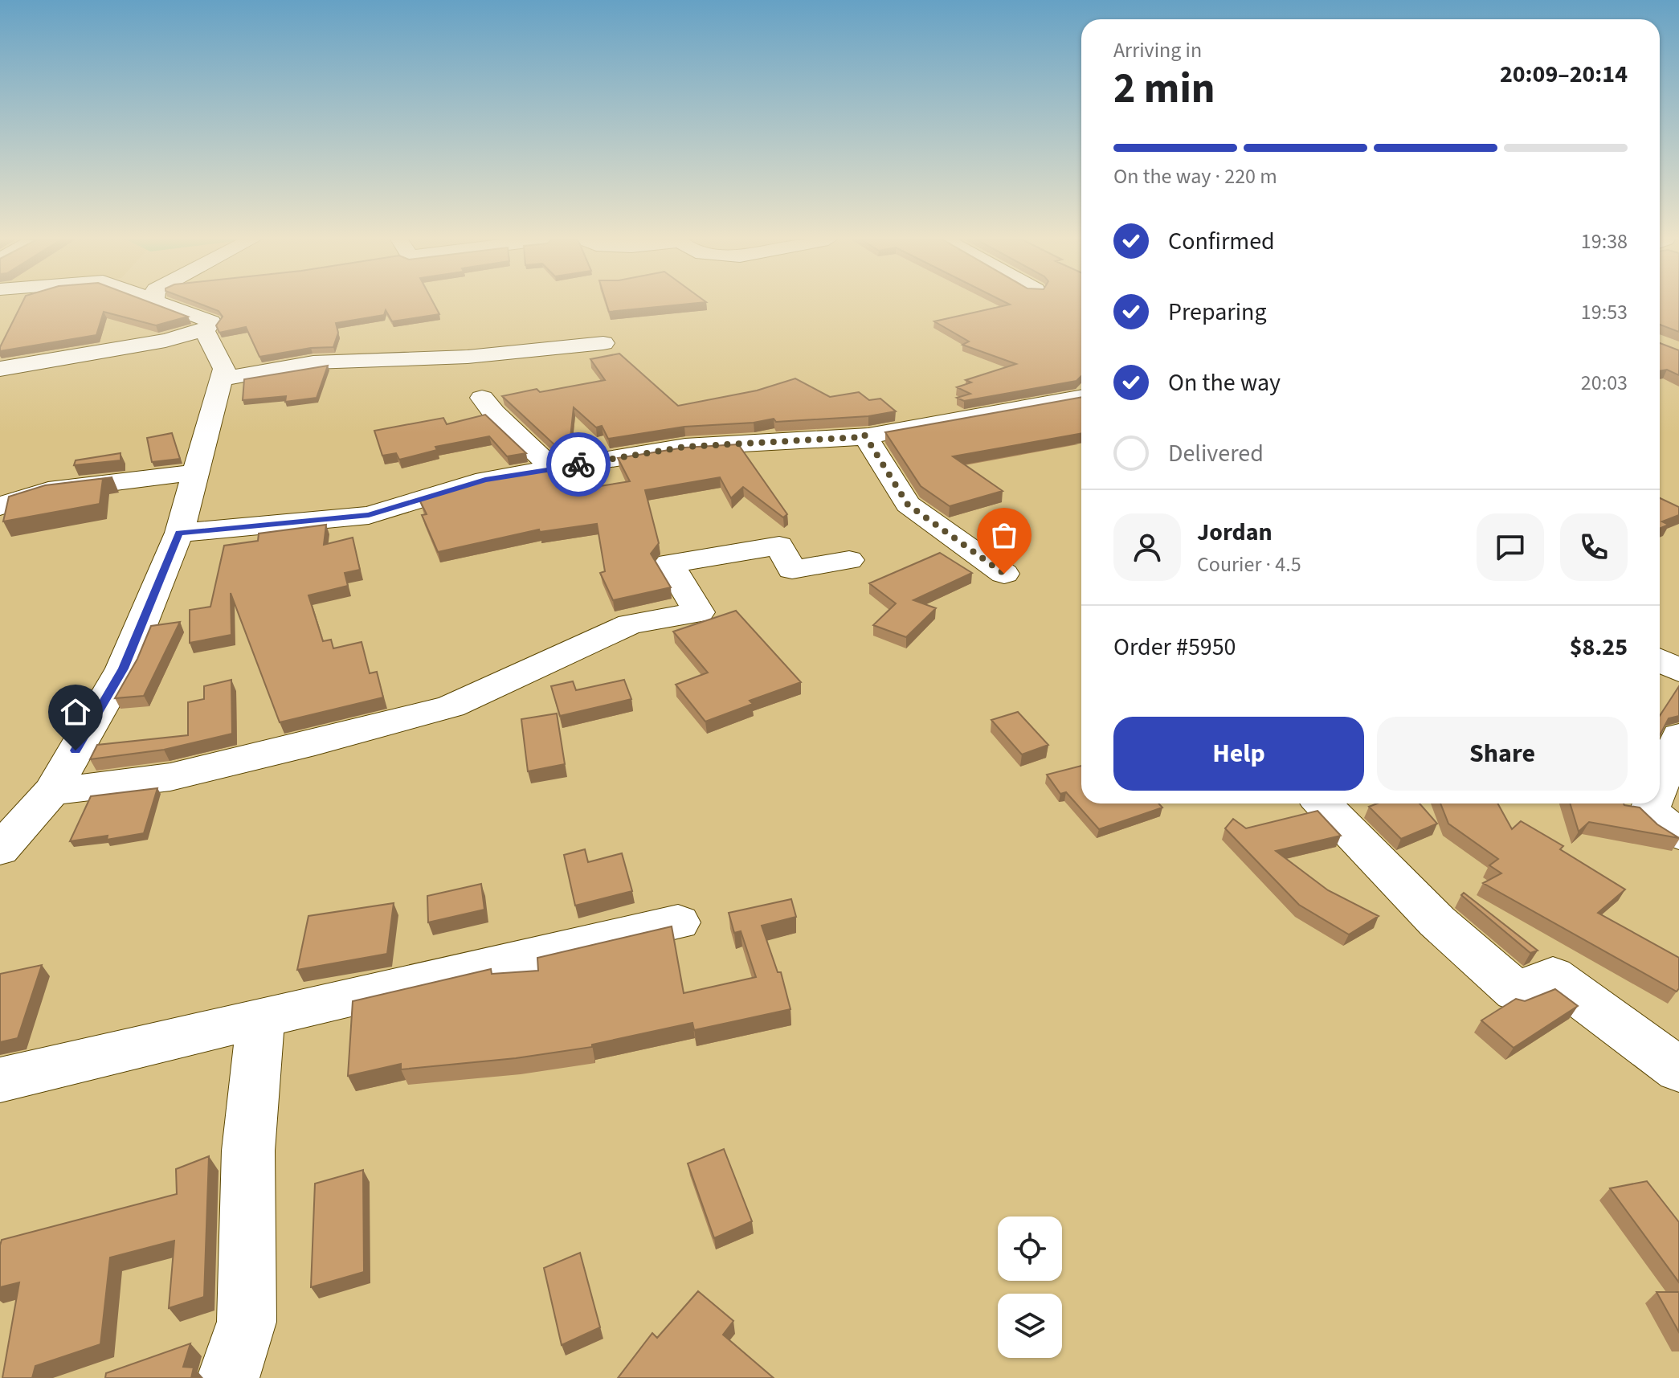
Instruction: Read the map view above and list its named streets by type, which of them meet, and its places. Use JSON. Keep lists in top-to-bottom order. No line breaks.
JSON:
{"page":{"heading":["2 min","Arriving in","20:09–20:14"],"panel":["Jordan","Courier · 4.5","Order #5950","$8.25"],"bar":"On the way · 220 m","list":[["Confirmed","19:38"],["Preparing","19:53"],["On the way","20:03"],"Delivered"],"buttons":["Help","Share"]}}
